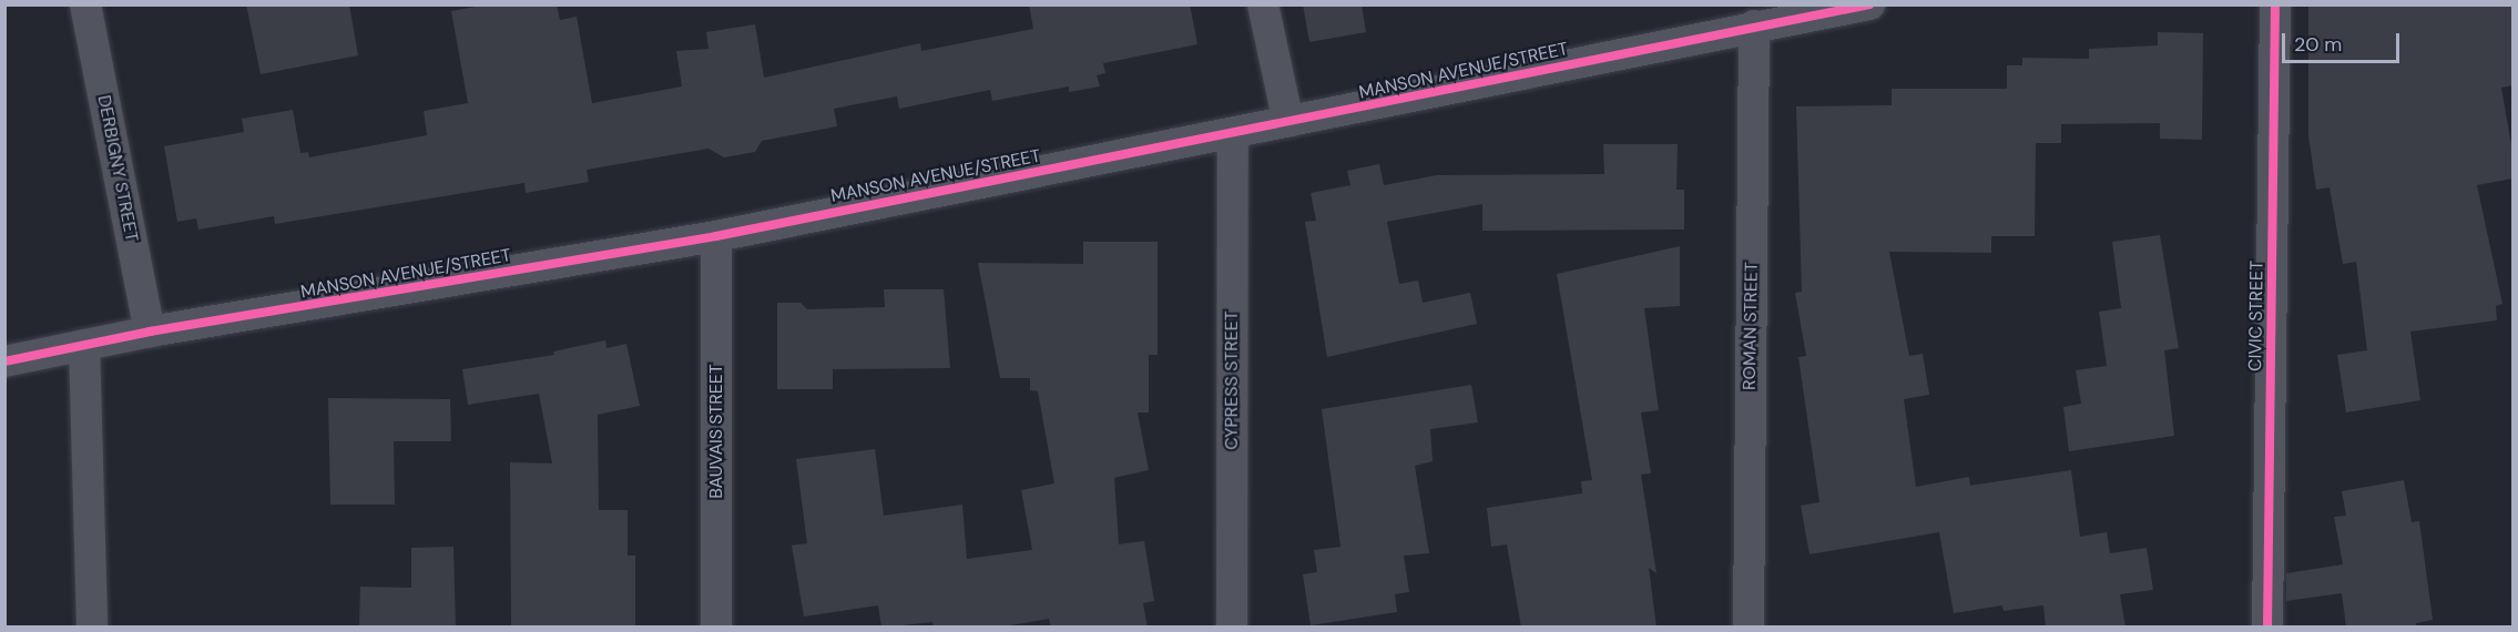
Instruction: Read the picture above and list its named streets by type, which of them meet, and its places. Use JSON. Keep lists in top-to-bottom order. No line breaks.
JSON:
{"streets":{"street":["MANSON AVENUE/STREET","DERBIGNY STREET","CIVIC STREET","ROMAN STREET","CYPRESS STREET","BAUVAIS STREET"]},"crossings":[["MANSON AVENUE/STREET","DERBIGNY STREET"],["MANSON AVENUE/STREET","ROMAN STREET"],["MANSON AVENUE/STREET","CYPRESS STREET"],["MANSON AVENUE/STREET","BAUVAIS STREET"]],"scale_bar":"20 m"}
